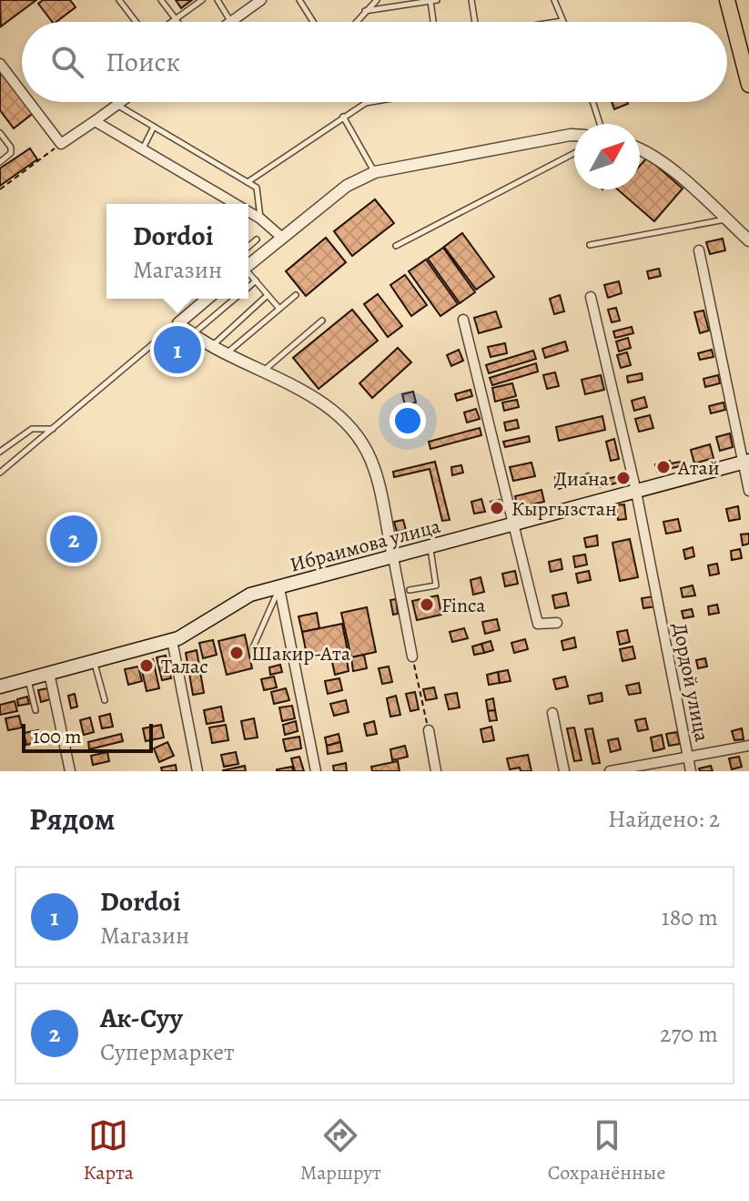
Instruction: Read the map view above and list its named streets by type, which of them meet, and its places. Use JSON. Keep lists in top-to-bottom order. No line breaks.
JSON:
{"streets":{"main road":["Ибраимова улица"],"street":["Дордой улица"]},"crossings":[["Ибраимова улица","Дордой улица"]],"places":["Атай","Диана","Кыргызстан","Finca","Шакир-Ата","Талас"],"scale_bar":"100 m","north":"top right","page":{"search":"Поиск","popup":["Dordoi","Магазин"],"pins":["1","2"],"scale":"100 m","heading":["Рядом","Найдено: 2"],"list":[{"mark":"1","name":"Dordoi","note":"Магазин","value":"180 m"},{"mark":"2","name":"Ак-Суу","note":"Супермаркет","value":"270 m"}],"nav":["Карта","Маршрут","Сохранённые"]}}
